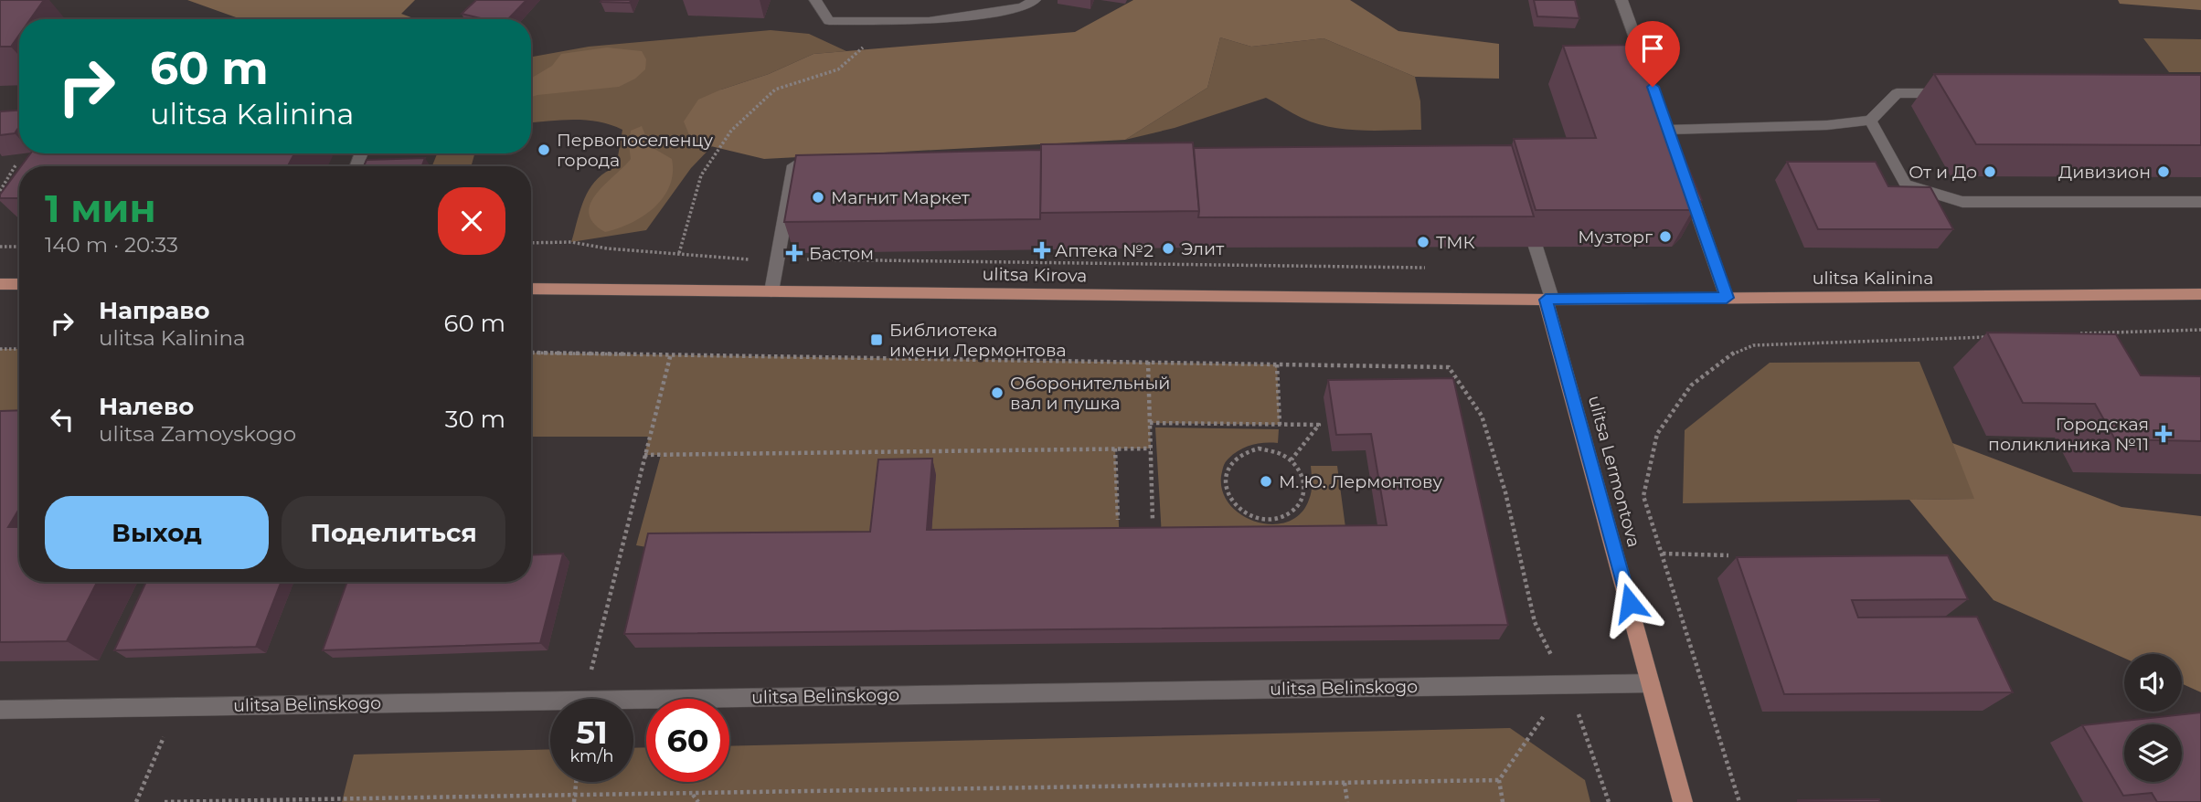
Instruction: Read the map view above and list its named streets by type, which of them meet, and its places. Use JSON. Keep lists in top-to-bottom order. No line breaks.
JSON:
{"streets":{"main road":["ulitsa Kirova","ulitsa Kalinina","ulitsa Lermontova"],"street":["ulitsa Belinskogo"]},"crossings":[["ulitsa Kirova","ulitsa Kalinina"],["ulitsa Kirova","ulitsa Lermontova"],["ulitsa Kalinina","ulitsa Lermontova"],["ulitsa Lermontova","ulitsa Belinskogo"]],"places":{"other":["Первопоселенцу города","От и До","Дивизион","Магнит Маркет","Музторг","ТМК","Элит","Оборонительный вал и пушка","М. Ю. Лермонтову"],"health":["Аптека №2","Бастом","Городская поликлиника №11"],"transit":["Библиотека имени Лермонтова"]},"page":{"turn":["60 m","ulitsa Kalinina"],"heading":["1 мин","140 m · 20:33"],"list":[{"name":"Направо","note":"ulitsa Kalinina","value":"60 m"},{"name":"Налево","note":"ulitsa Zamoyskogo","value":"30 m"}],"buttons":["Выход","Поделиться"],"speed":"51 km/h","limit":"60"}}
